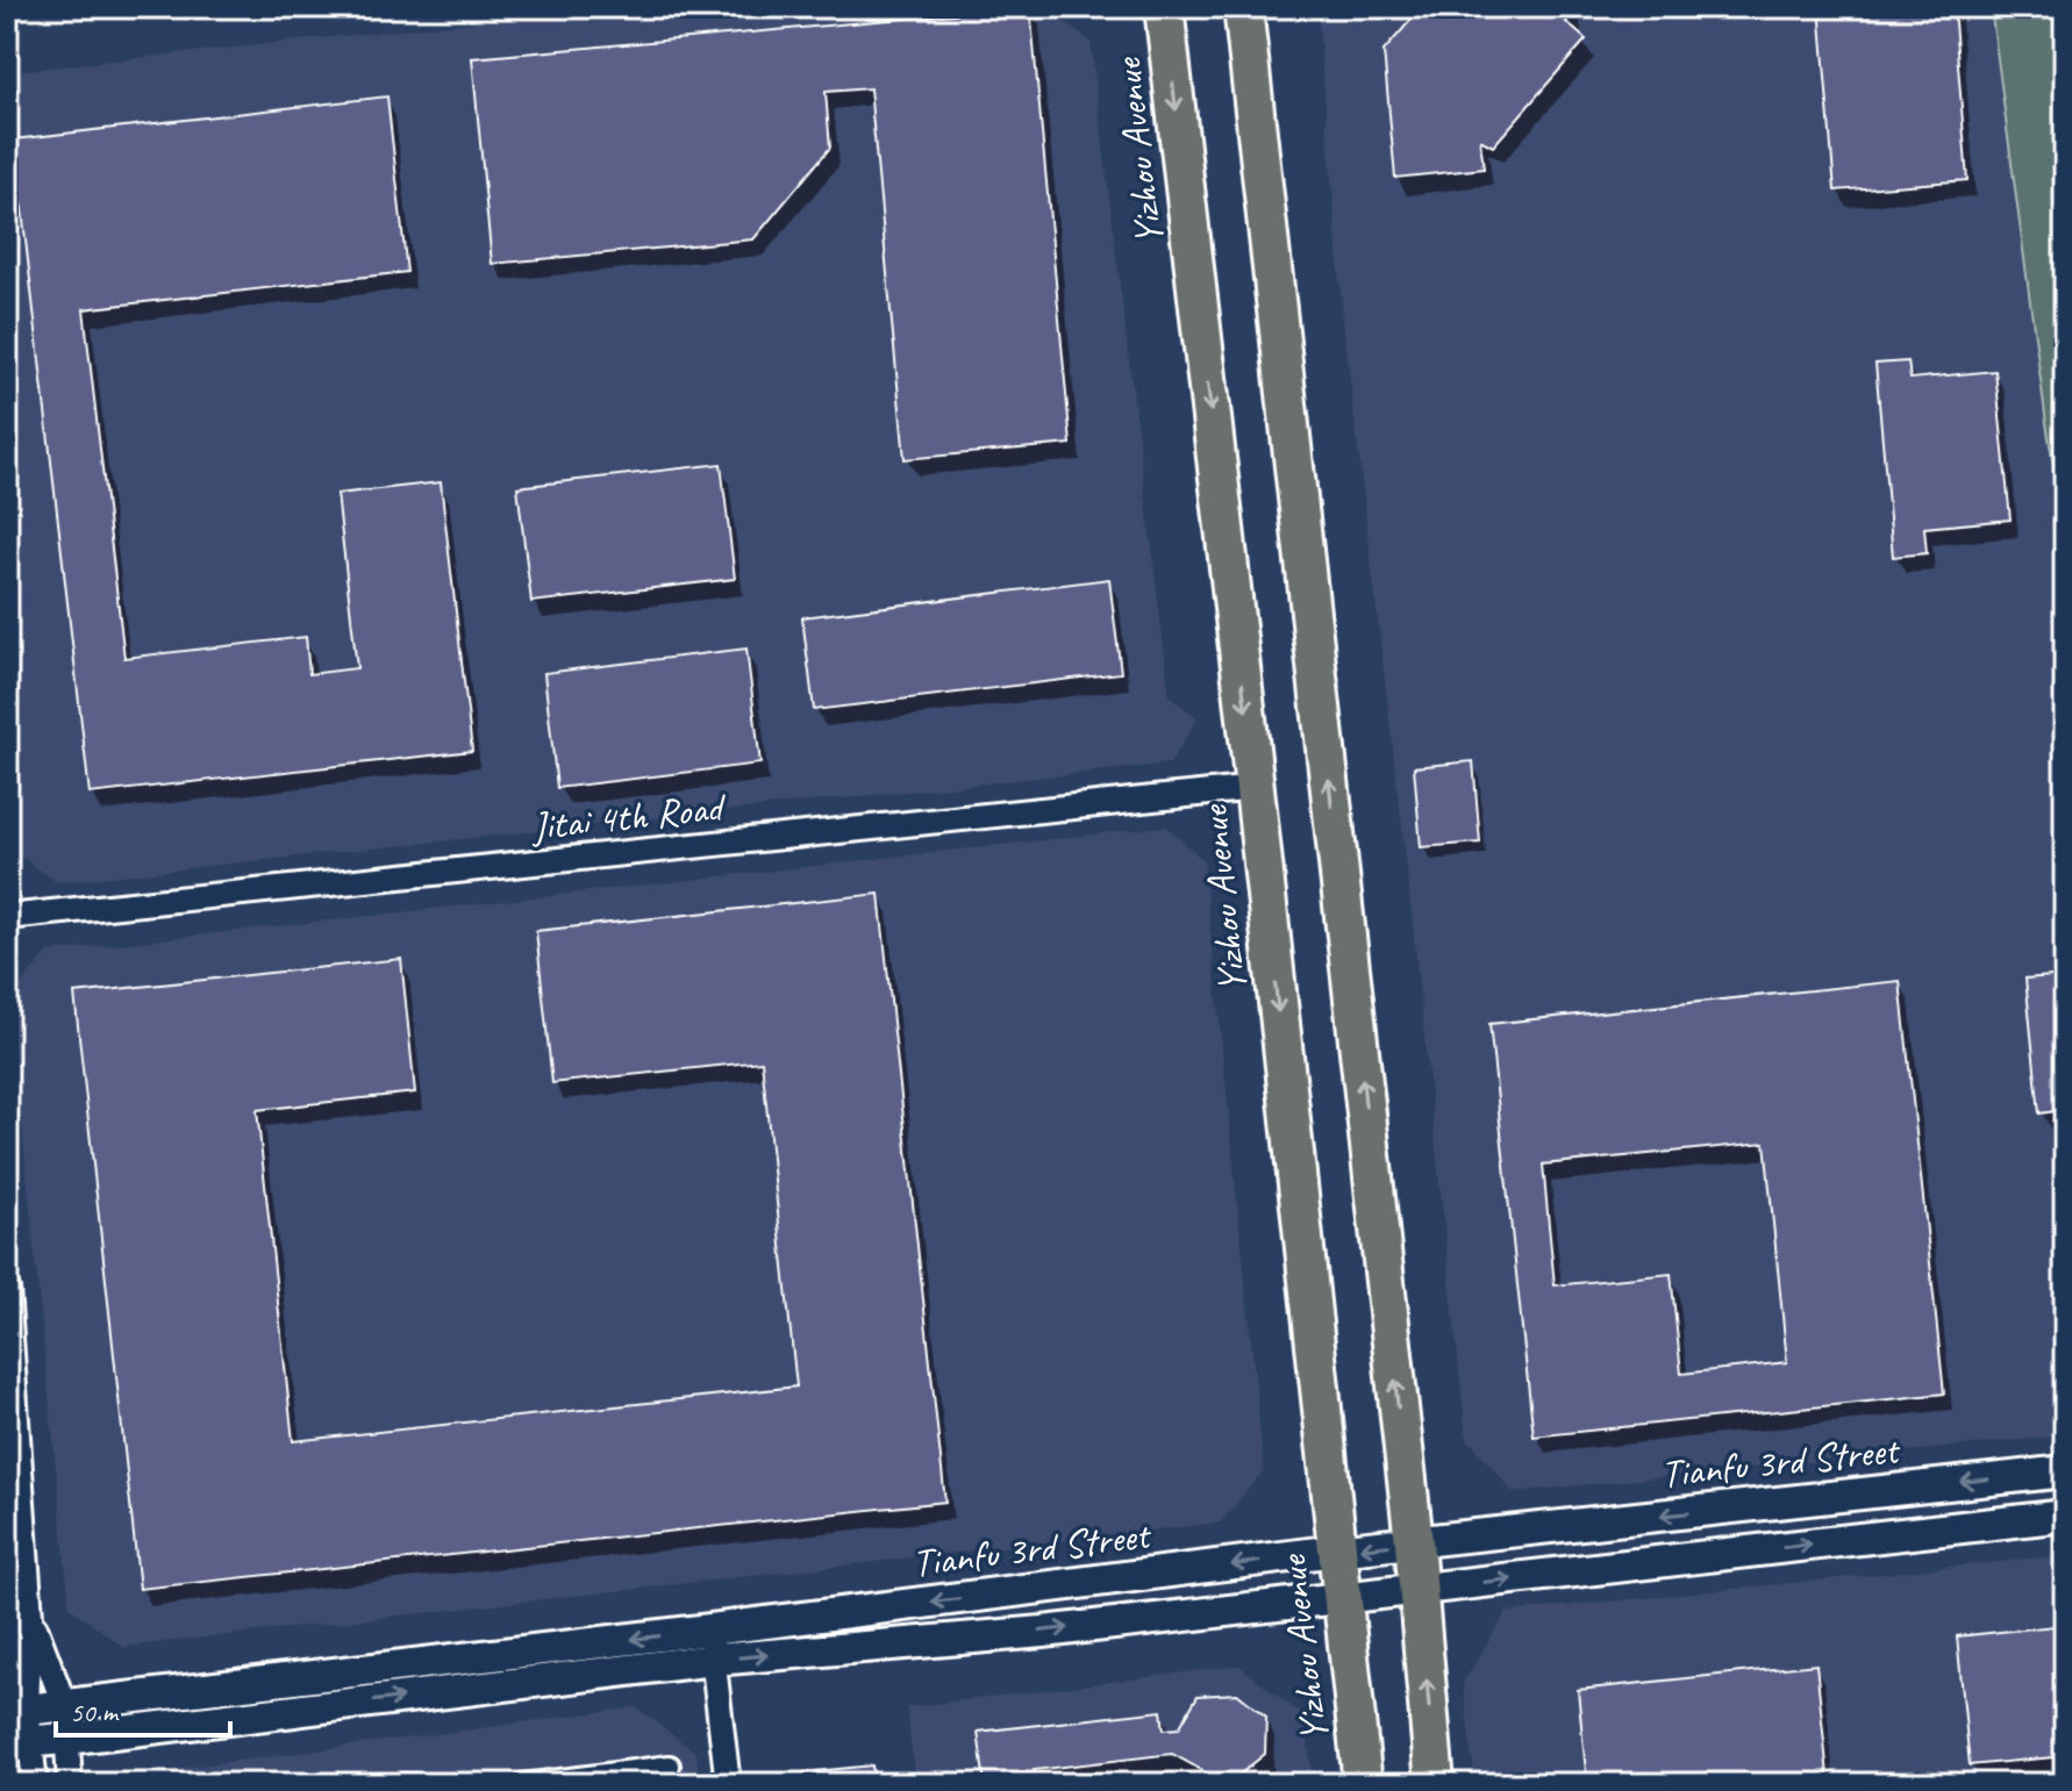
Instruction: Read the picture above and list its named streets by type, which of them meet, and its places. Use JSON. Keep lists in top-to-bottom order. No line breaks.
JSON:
{"streets":{"main road":["Yizhou Avenue"],"street":["Jitai 4th Road","Tianfu 3rd Street"]},"crossings":[["Yizhou Avenue","Jitai 4th Road"],["Yizhou Avenue","Tianfu 3rd Street"]],"scale_bar":"50 m"}
